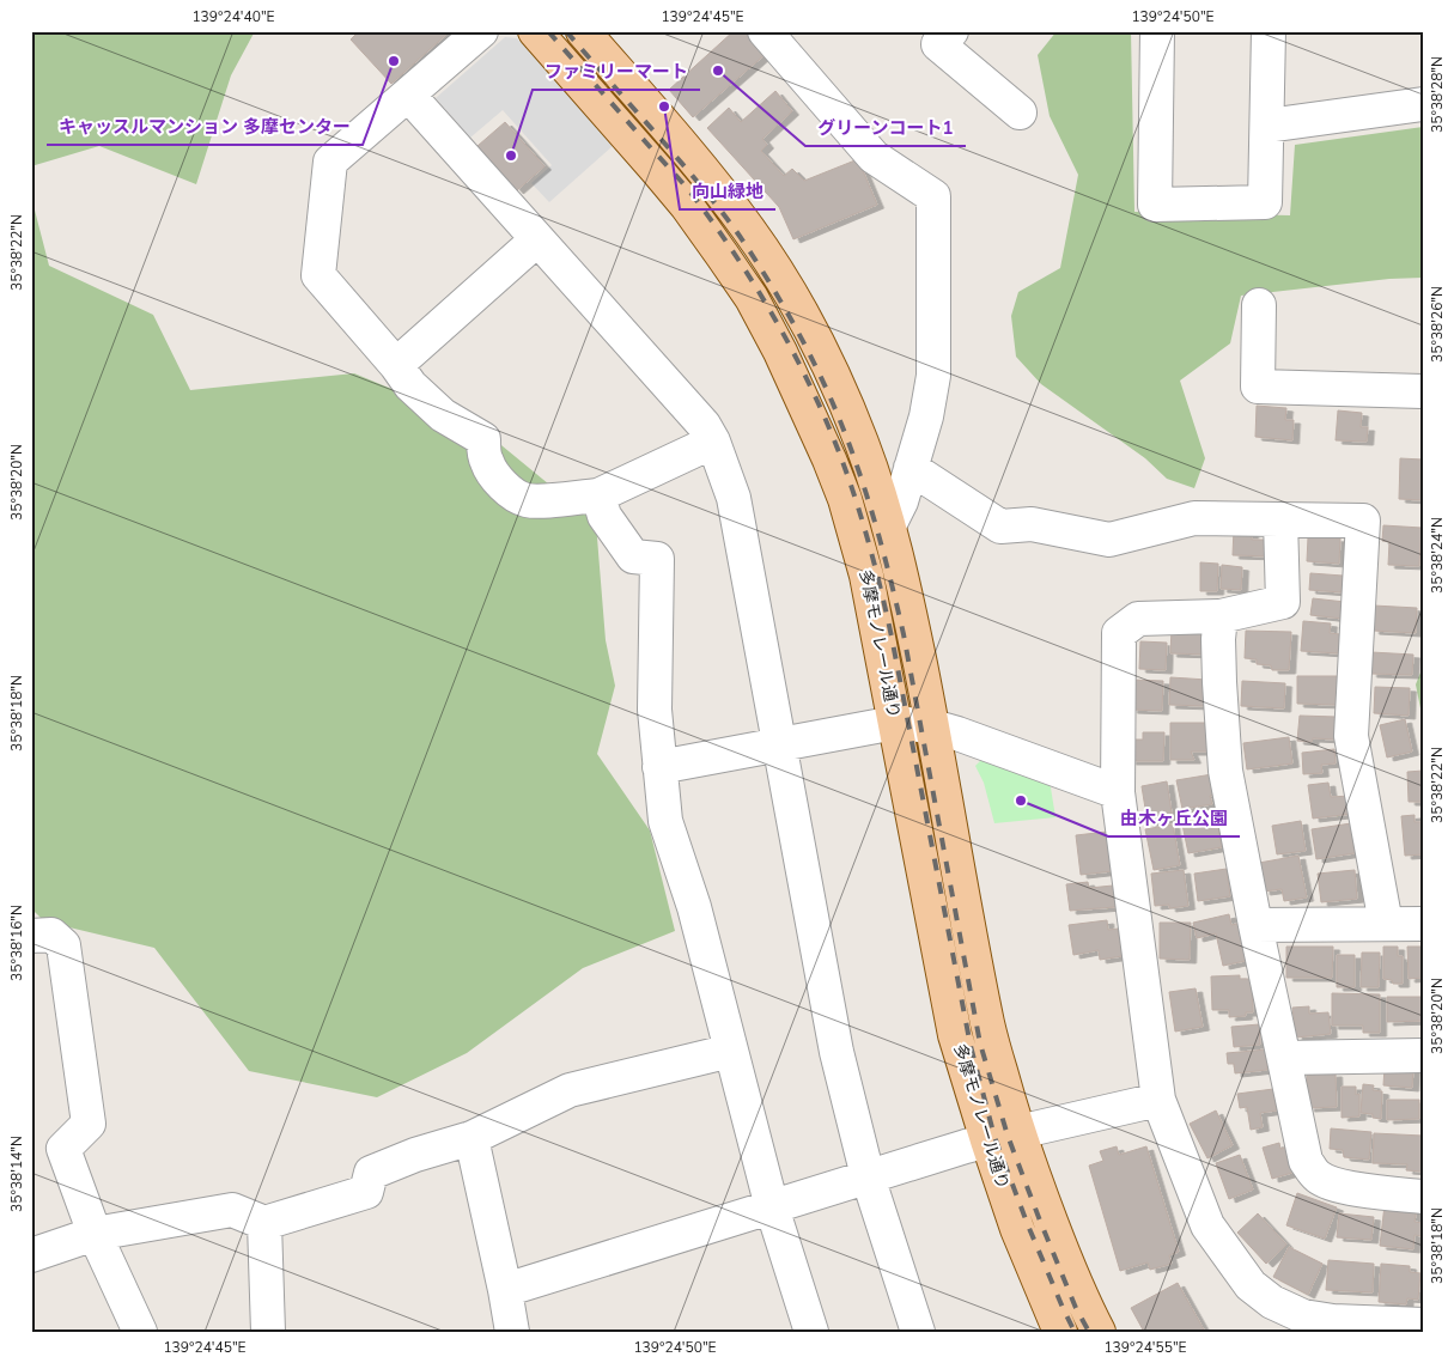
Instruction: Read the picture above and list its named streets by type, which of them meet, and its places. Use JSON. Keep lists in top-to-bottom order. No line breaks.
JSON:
{"streets":{"main road":["多摩モノレール通り"]},"places":["キャッスルマンション 多摩センター","グリーンコート1","向山緑地","ファミリーマート","由木ヶ丘公園"],"coordinates":["139°24'40\"E","139°24'45\"E","139°24'50\"E","35°38'28\"N","35°38'22\"N","35°38'26\"N","35°38'20\"N","35°38'24\"N","35°38'18\"N","35°38'16\"N","35°38'14\"N","139°24'55\"E"]}
